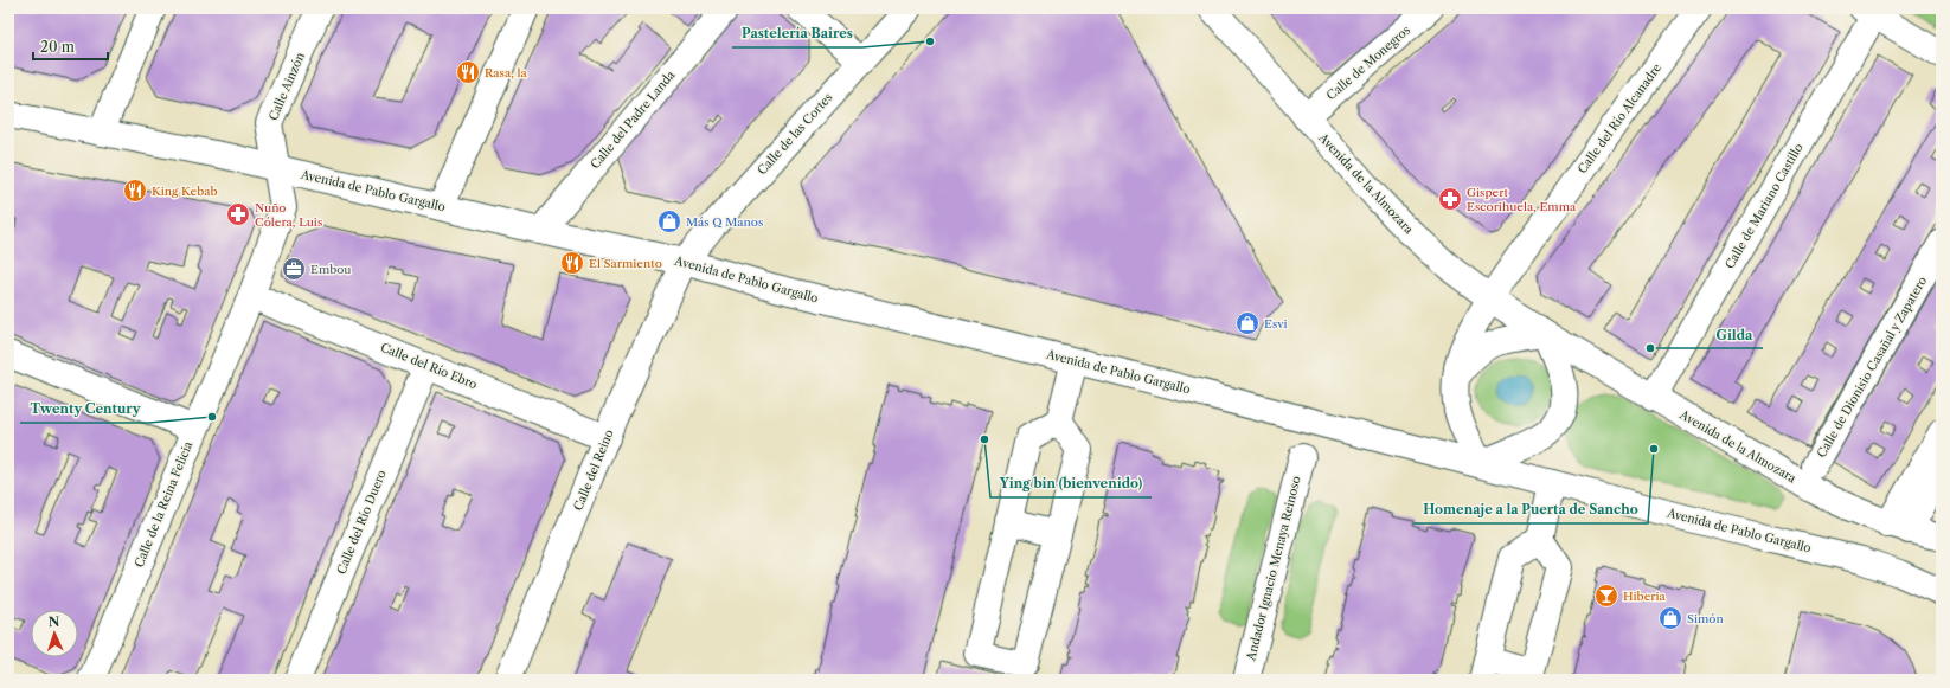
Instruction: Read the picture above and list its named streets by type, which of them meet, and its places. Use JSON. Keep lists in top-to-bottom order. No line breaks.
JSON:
{"streets":{"street":["Calle de Monegros","Calle Ainzón","Calle del Río Alcanadre","Calle del Padre Landa","Calle de las Cortes","Avenida de la Almozara","Avenida de Pablo Gargallo","Calle de Mariano Castillo","Calle del Río Ebro","Calle de Dionisio Casañal y Zapatero","Calle del Reino","Calle de la Reina Felicia","Calle del Río Duero","Andador Ignacio Menaya Reinoso"]},"crossings":[["Calle de Monegros","Avenida de la Almozara"],["Calle Ainzón","Avenida de Pablo Gargallo"],["Calle Ainzón","Calle de la Reina Felicia"],["Calle del Río Alcanadre","Avenida de la Almozara"],["Calle del Padre Landa","Avenida de Pablo Gargallo"],["Calle de las Cortes","Avenida de Pablo Gargallo"],["Calle de las Cortes","Calle del Reino"],["Avenida de la Almozara","Avenida de Pablo Gargallo"],["Avenida de la Almozara","Calle de Mariano Castillo"],["Avenida de Pablo Gargallo","Calle del Reino"],["Avenida de Pablo Gargallo","Calle de la Reina Felicia"],["Calle del Río Ebro","Calle del Reino"],["Calle del Río Ebro","Calle de la Reina Felicia"],["Calle del Río Ebro","Calle del Río Duero"]],"places":{"other":["Pastelería Baires","Gilda","Twenty Century","Ying bin (bienvenido)","Homenaje a la Puerta de Sancho"],"restaurant":["Rasa, la","King Kebab","El Sarmiento"],"pharmacy":["Gispert Escorihuela, Emma","Nuño Cólera, Luis"],"shop":["Más Q Manos","Esvi","Simón"],"office":["Embou"],"bar":["Hiberia"]},"scale_bar":"20 m","north":"top"}
